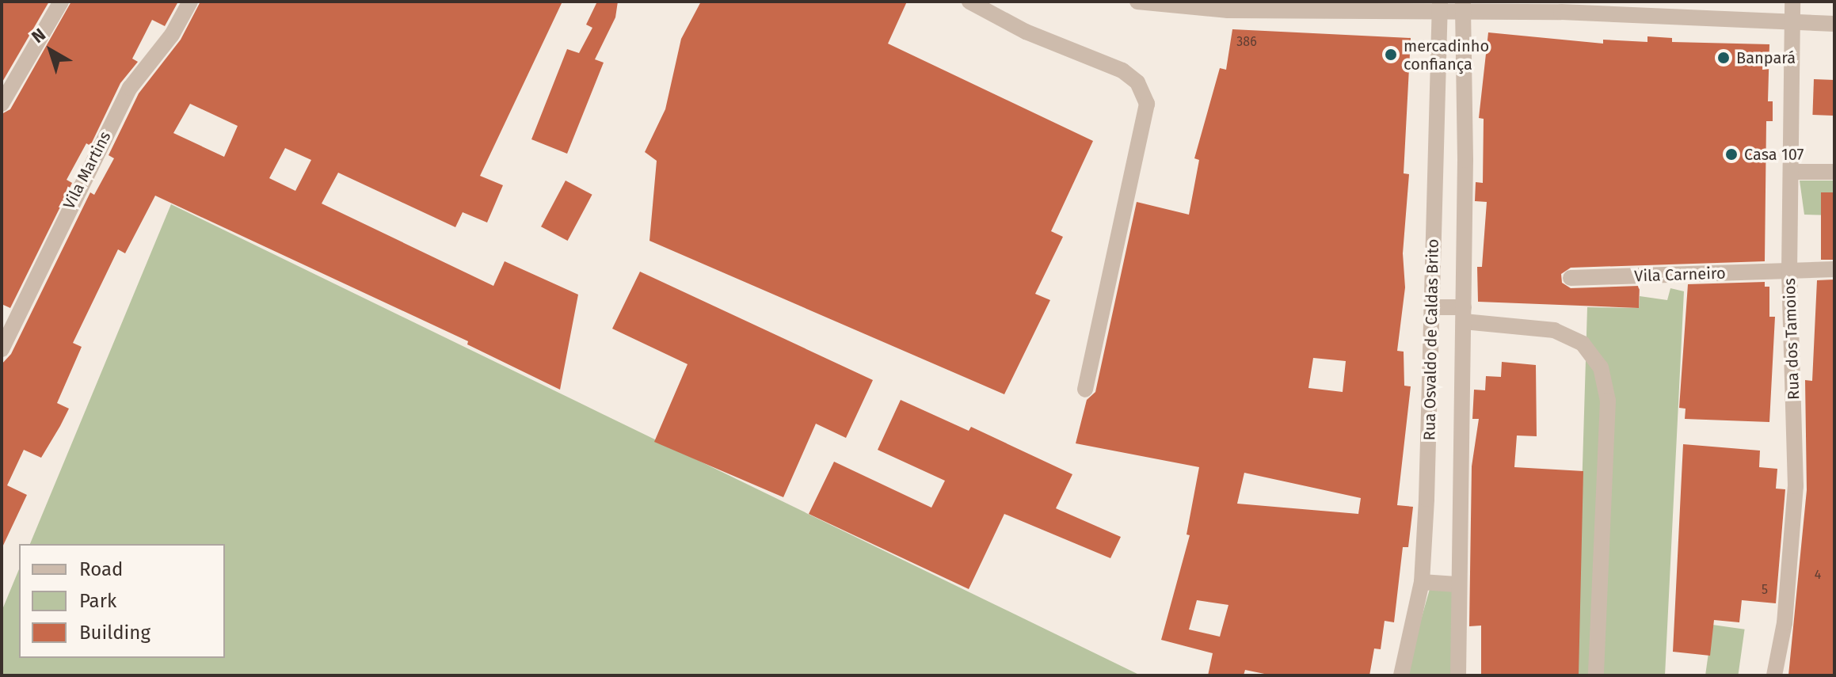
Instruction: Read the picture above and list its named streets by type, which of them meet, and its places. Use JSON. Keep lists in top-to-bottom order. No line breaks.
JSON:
{"streets":{"street":["Vila Martins","Vila Carneiro","Rua dos Tamoios","Rua Osvaldo de Caldas Brito"]},"crossings":[["Vila Carneiro","Rua dos Tamoios"]],"places":["mercadinho confiança","Banpará","Casa 107"],"house_numbers":["386","4","5"],"legend":["Road","Park","Building"],"north":"top left"}
